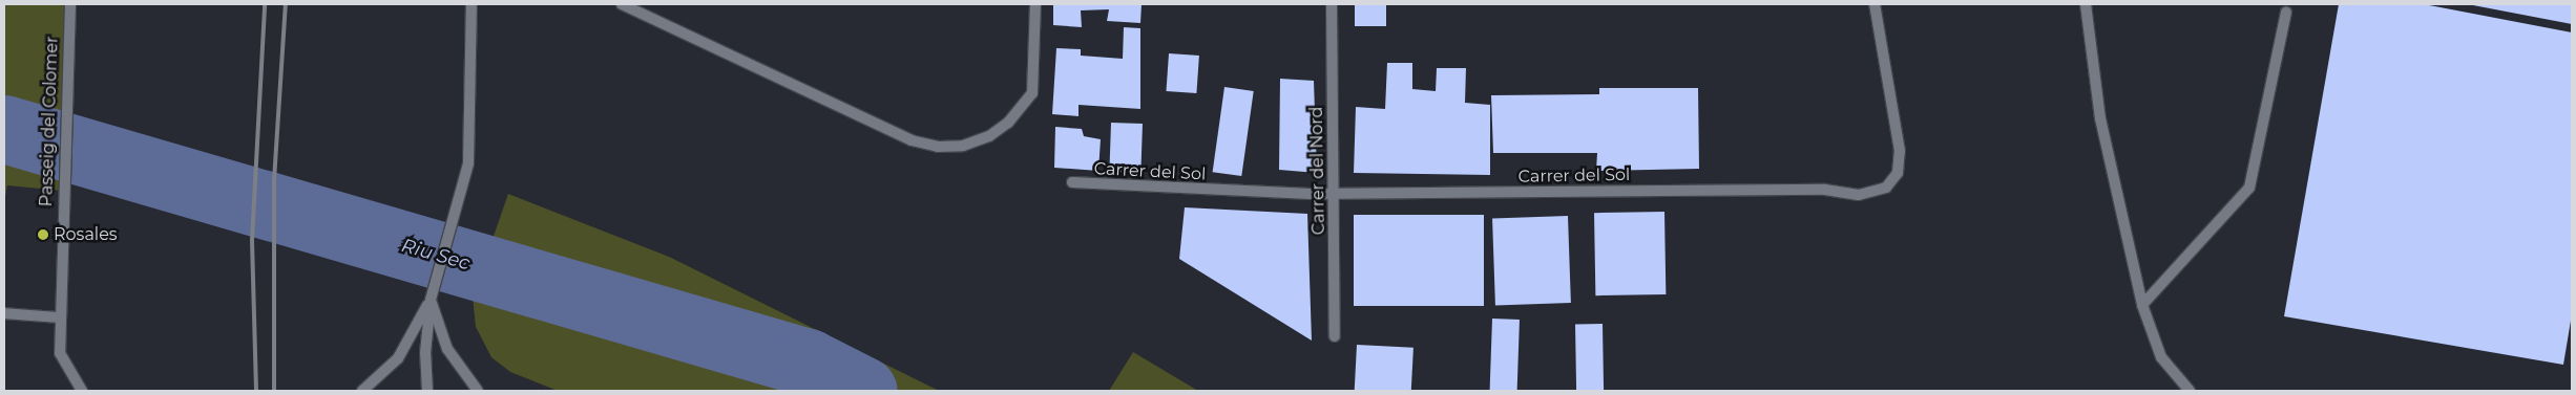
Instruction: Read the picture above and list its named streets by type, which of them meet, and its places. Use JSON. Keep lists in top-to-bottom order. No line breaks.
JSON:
{"streets":{"street":["Passeig del Colomer","Carrer del Nord","Carrer del Sol"]},"crossings":[["Carrer del Nord","Carrer del Sol"]],"water":["Riu Sec"],"places":["Rosales"]}
